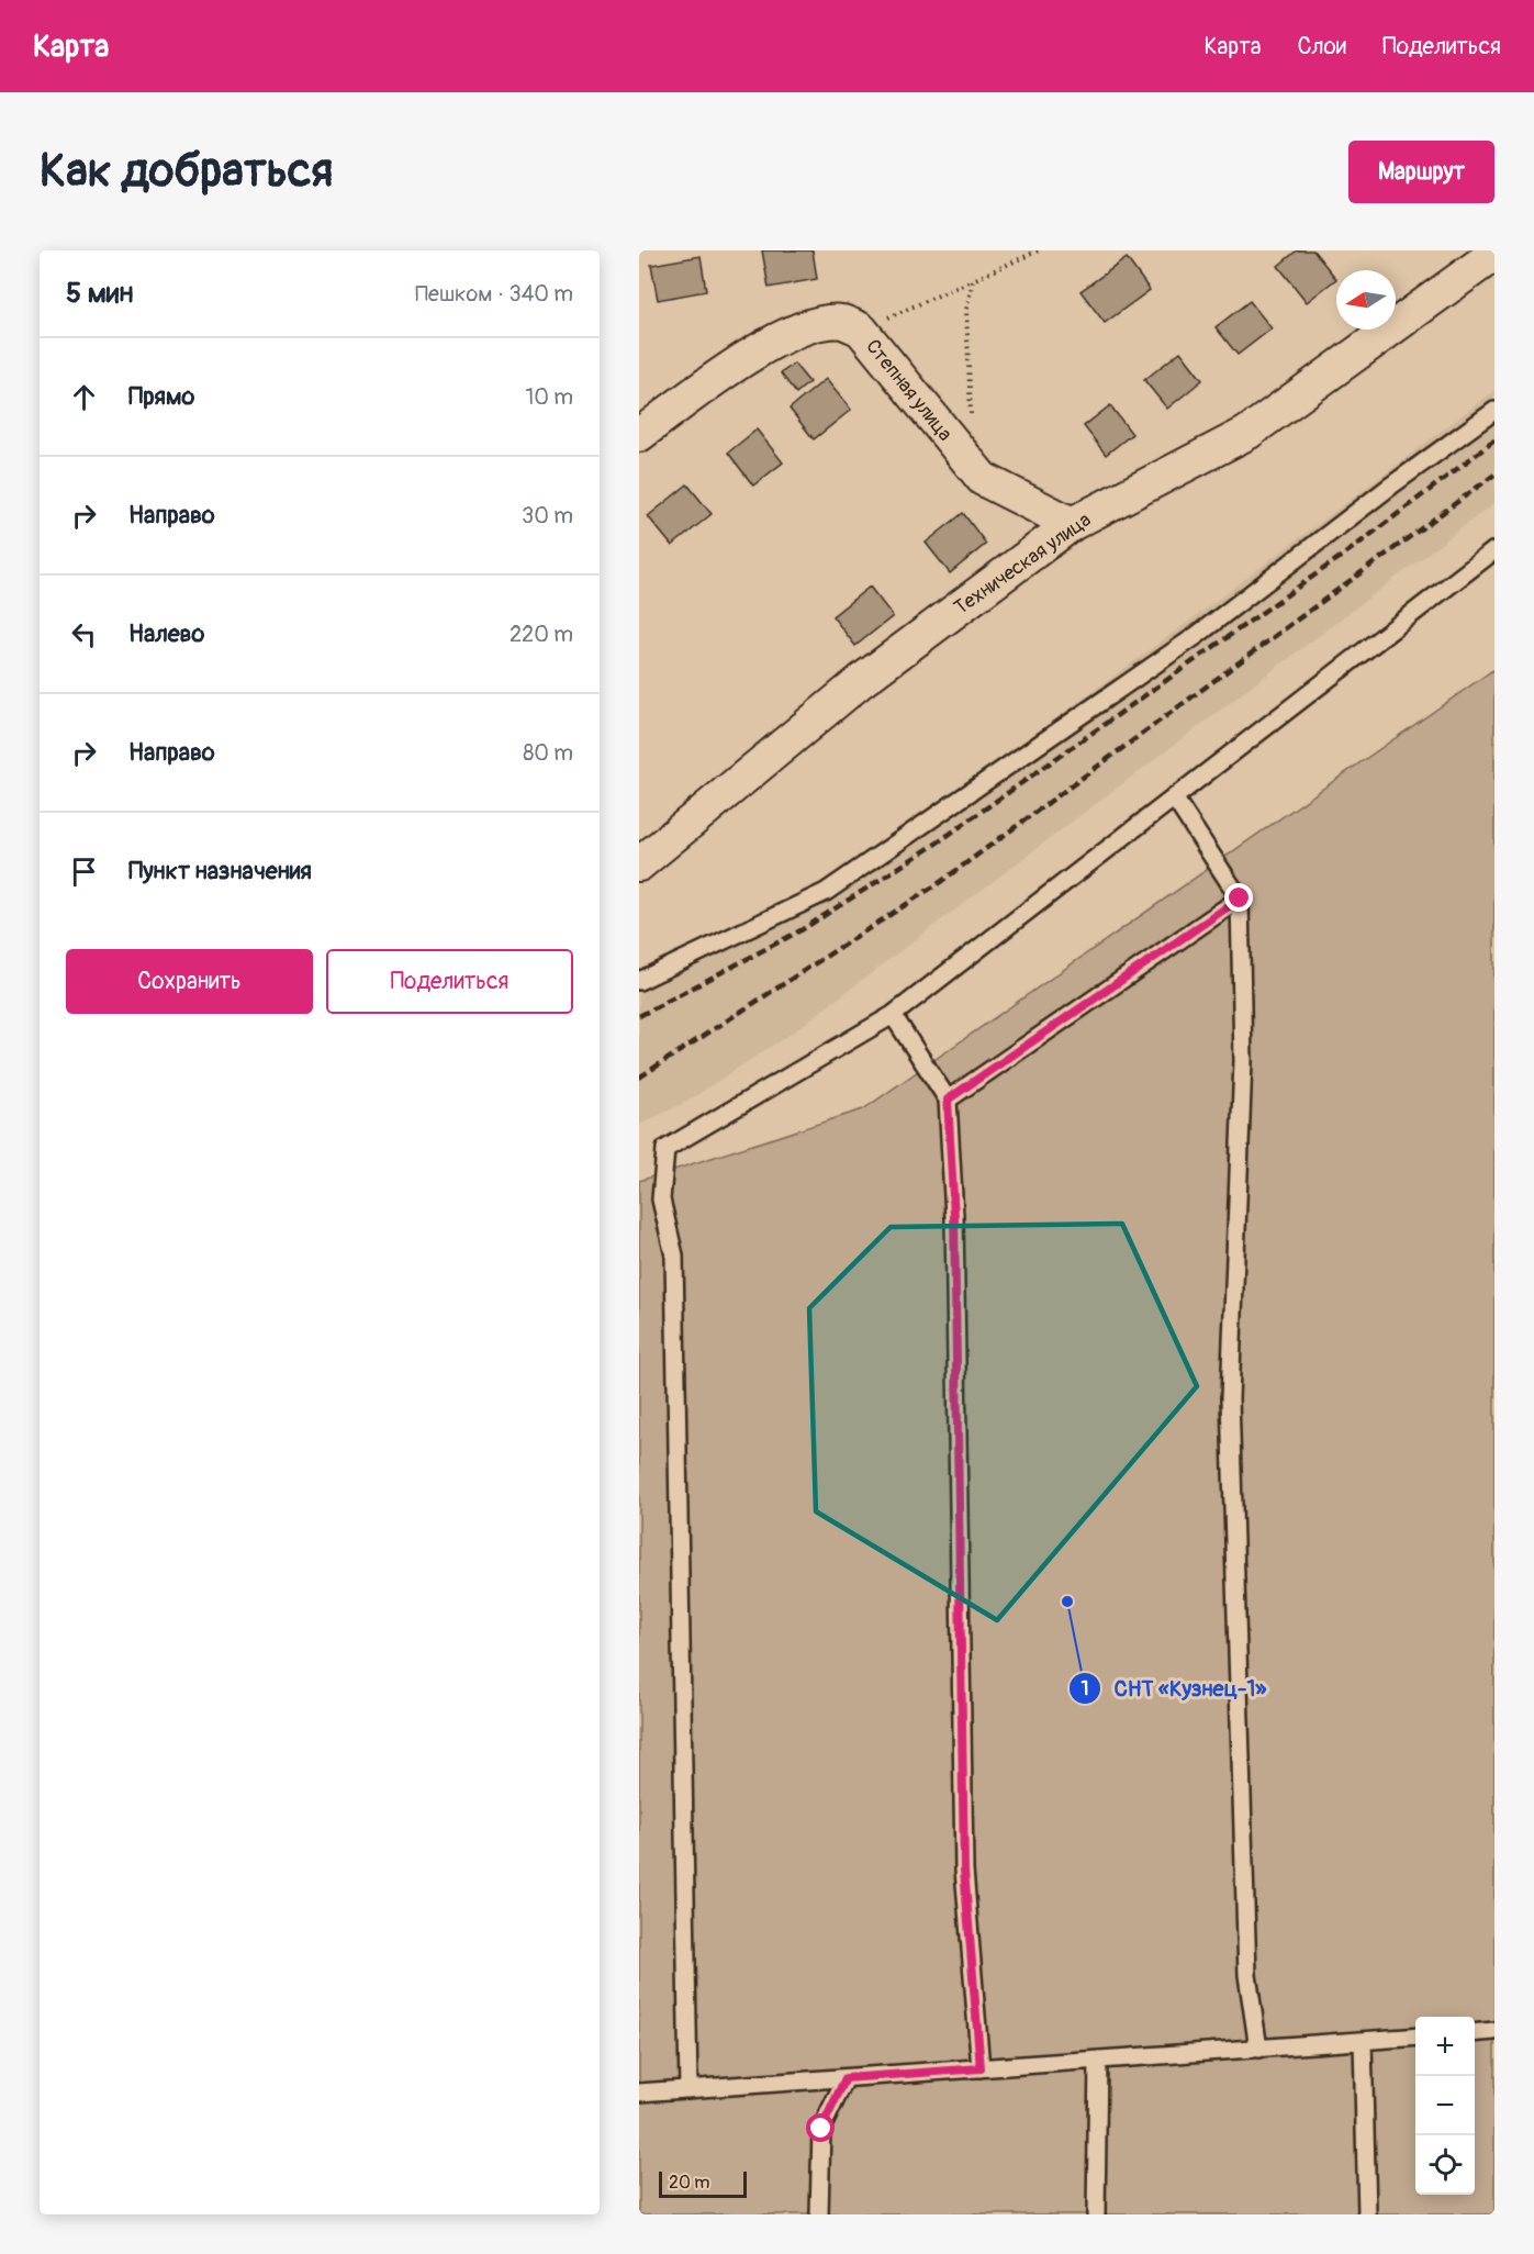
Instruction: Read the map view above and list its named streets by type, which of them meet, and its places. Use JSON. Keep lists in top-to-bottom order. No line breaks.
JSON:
{"streets":{"street":["Степная улица","Техническая улица"]},"crossings":[["Степная улица","Техническая улица"]],"places":["СНТ «Кузнец-1»"],"scale_bar":"20 m","north":"left","page":{"header":"Карта","nav":["Карта","Слои","Поделиться"],"buttons":["Маршрут",["Сохранить","Поделиться"]],"title":"Как добраться","heading":["5 мин","Пешком · 340 m"],"list":[["Прямо","10 m"],["Направо","30 m"],["Налево","220 m"],["Направо","80 m"],"Пункт назначения"],"map_buttons":["+","−"],"scale":"20 m"}}
